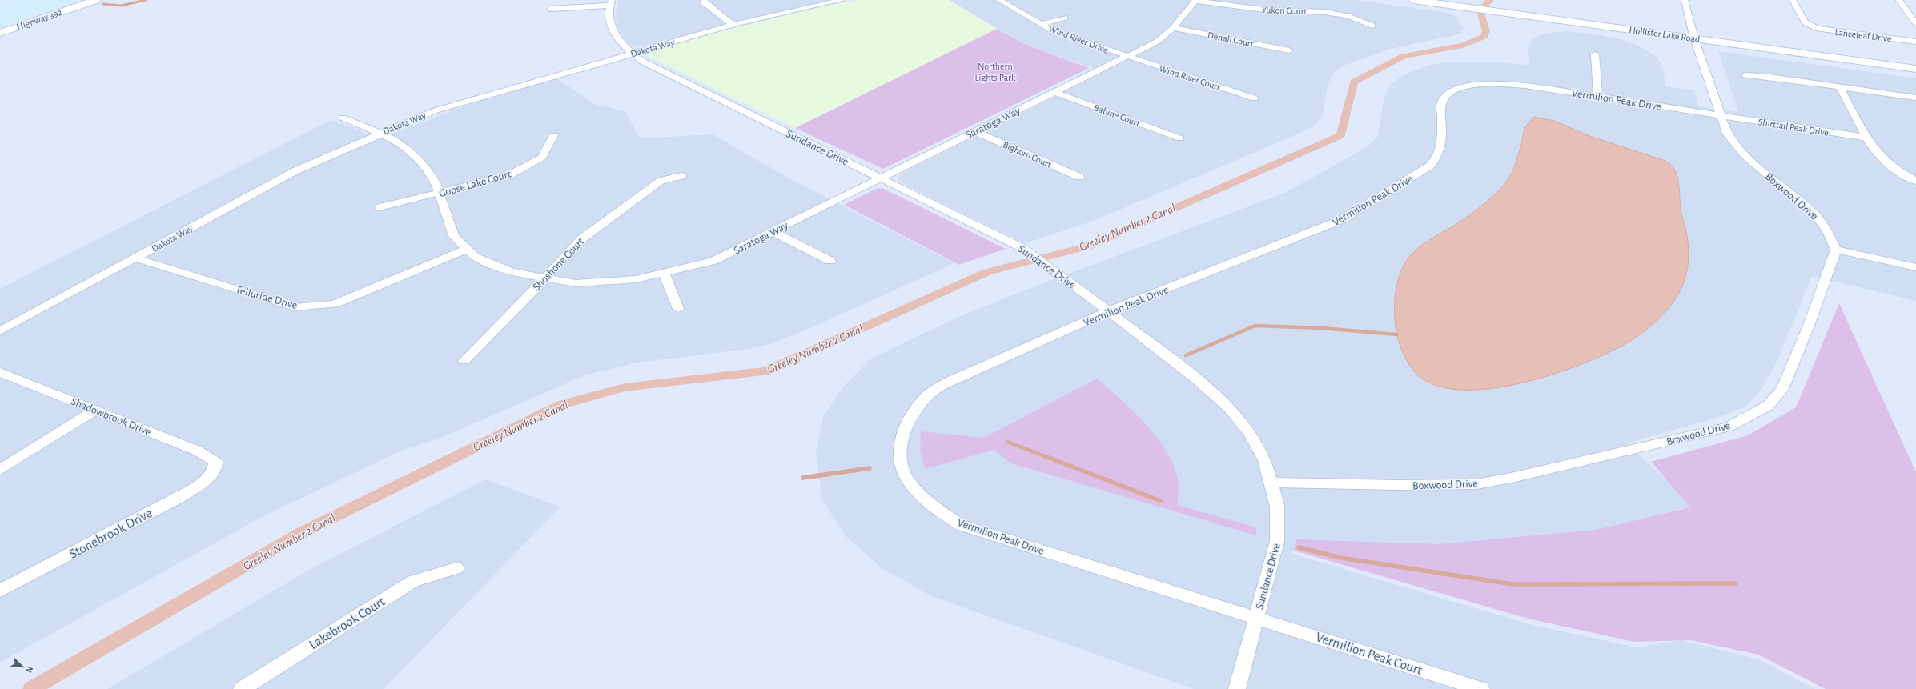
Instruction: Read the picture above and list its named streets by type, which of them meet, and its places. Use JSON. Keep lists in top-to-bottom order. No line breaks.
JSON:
{"streets":{"street":["Yukon Court","Highway 392","Hollister Lake Road","Lanceleaf Drive","Wind River Drive","Denali Court","Dakota Way","Wind River Court","Vermilion Peak Drive","Babine Court","Saratoga Way","Shirttail Peak Drive","Sundance Drive","Bighorn Court","Goose Lake Court","Boxwood Drive","Shoshone Court","Telluride Drive","Shadowbrook Drive","Stonebrook Drive","Lakebrook Court","Vermilion Peak Court"]},"crossings":[["Yukon Court","Saratoga Way"],["Hollister Lake Road","Boxwood Drive"],["Wind River Drive","Wind River Court"],["Wind River Drive","Saratoga Way"],["Denali Court","Saratoga Way"],["Dakota Way","Saratoga Way"],["Dakota Way","Sundance Drive"],["Dakota Way","Telluride Drive"],["Wind River Court","Saratoga Way"],["Vermilion Peak Drive","Shirttail Peak Drive"],["Vermilion Peak Drive","Sundance Drive"],["Vermilion Peak Drive","Boxwood Drive"],["Vermilion Peak Drive","Vermilion Peak Court"],["Babine Court","Saratoga Way"],["Saratoga Way","Sundance Drive"],["Saratoga Way","Bighorn Court"],["Saratoga Way","Goose Lake Court"],["Saratoga Way","Shoshone Court"],["Saratoga Way","Telluride Drive"],["Shirttail Peak Drive","Boxwood Drive"],["Sundance Drive","Boxwood Drive"],["Sundance Drive","Vermilion Peak Court"],["Shadowbrook Drive","Stonebrook Drive"]],"water":["Greeley Number 2 Canal"],"parks":["Northern Lights Park"],"north":"bottom right"}
